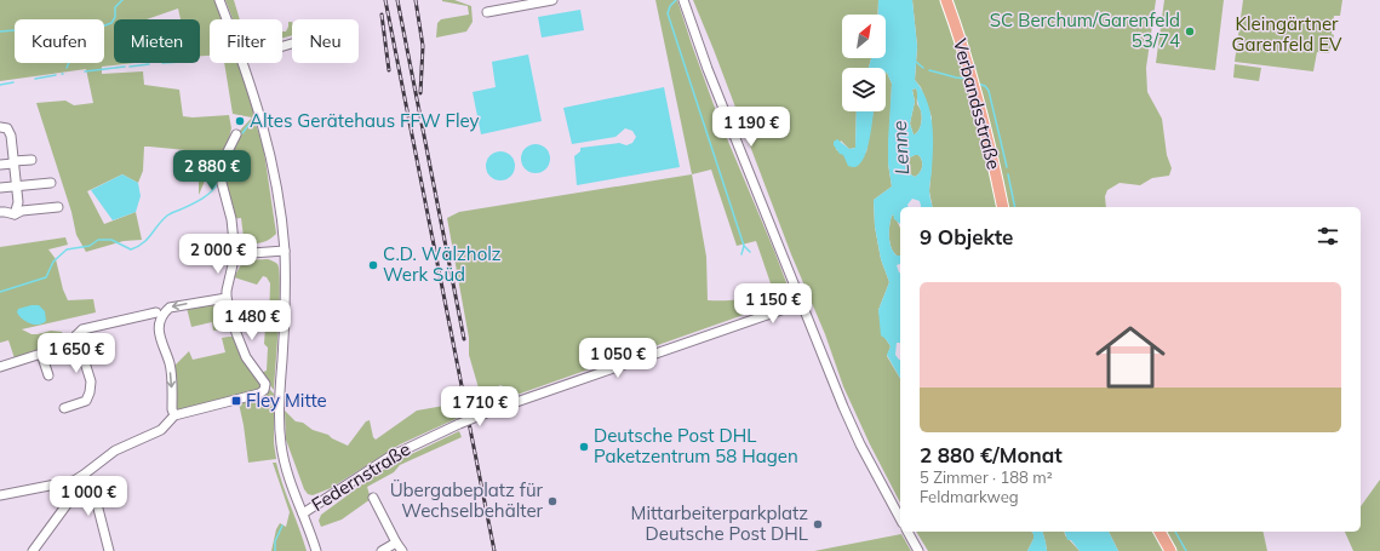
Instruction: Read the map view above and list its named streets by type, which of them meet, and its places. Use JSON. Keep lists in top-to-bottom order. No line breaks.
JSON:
{"streets":{"main road":["Verbandsstraße"],"street":["Federnstraße"]},"water":["Lenne"],"parks":["Kleingärtner Garenfeld EV"],"places":{"other":["SC Berchum/Garenfeld 53/74","Altes Gerätehaus FFW Fley","C.D. Wälzholz Werk Süd","Deutsche Post DHL Paketzentrum 58 Hagen","Übergabeplatz für Wechselbehälter","Mittarbeiterparkplatz Deutsche Post DHL"],"transit":["Fley Mitte"]},"north":"top right","page":{"chip":["Kaufen","Mieten","Filter","Neu"],"price":["1 190 €","2 880 €","2 000 €","1 150 €","1 480 €","1 650 €","1 050 €","1 710 €","1 000 €"],"heading":"9 Objekte","list":[{"name":"2 880 €/Monat","note":"5 Zimmer · 188 m² · Feldmarkweg"}]}}
